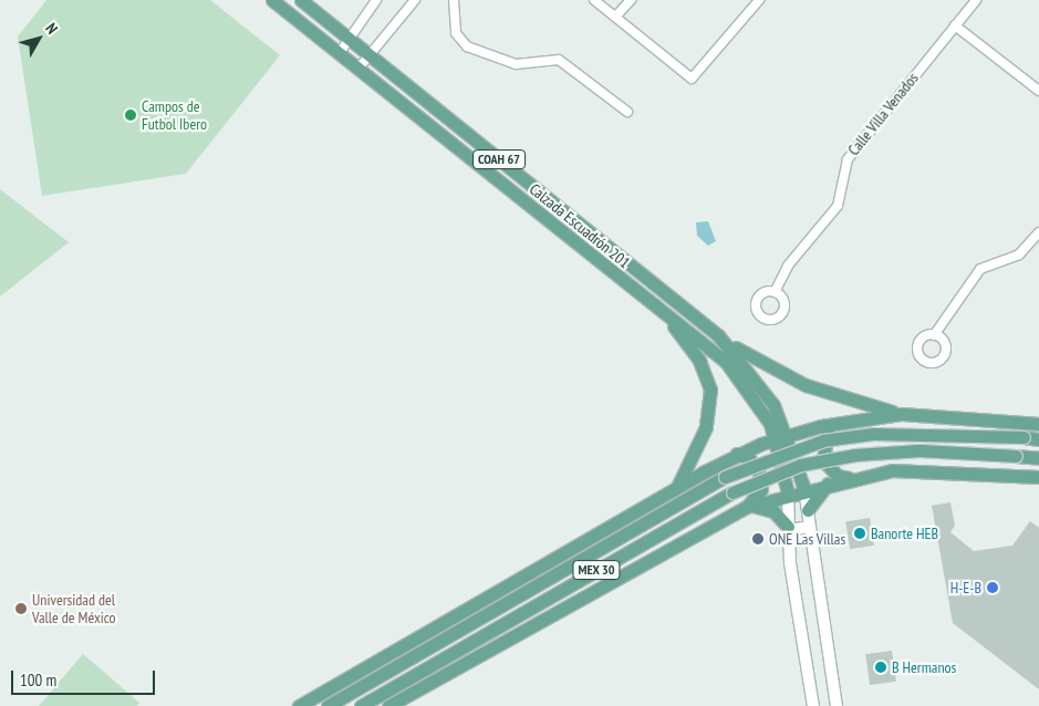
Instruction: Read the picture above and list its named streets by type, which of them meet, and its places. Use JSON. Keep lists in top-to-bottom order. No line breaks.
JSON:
{"streets":{"main road":["COAH 67","Calzada Escuadrón 201","MEX 30"],"street":["Calle Villa Venados"]},"crossings":[["COAH 67","Calzada Escuadrón 201"]],"places":["Campos de Futbol Ibero","Banorte HEB","ONE Las Villas","H-E-B","Universidad del Valle de México","B Hermanos"],"scale_bar":"100 m","north":"top right"}
